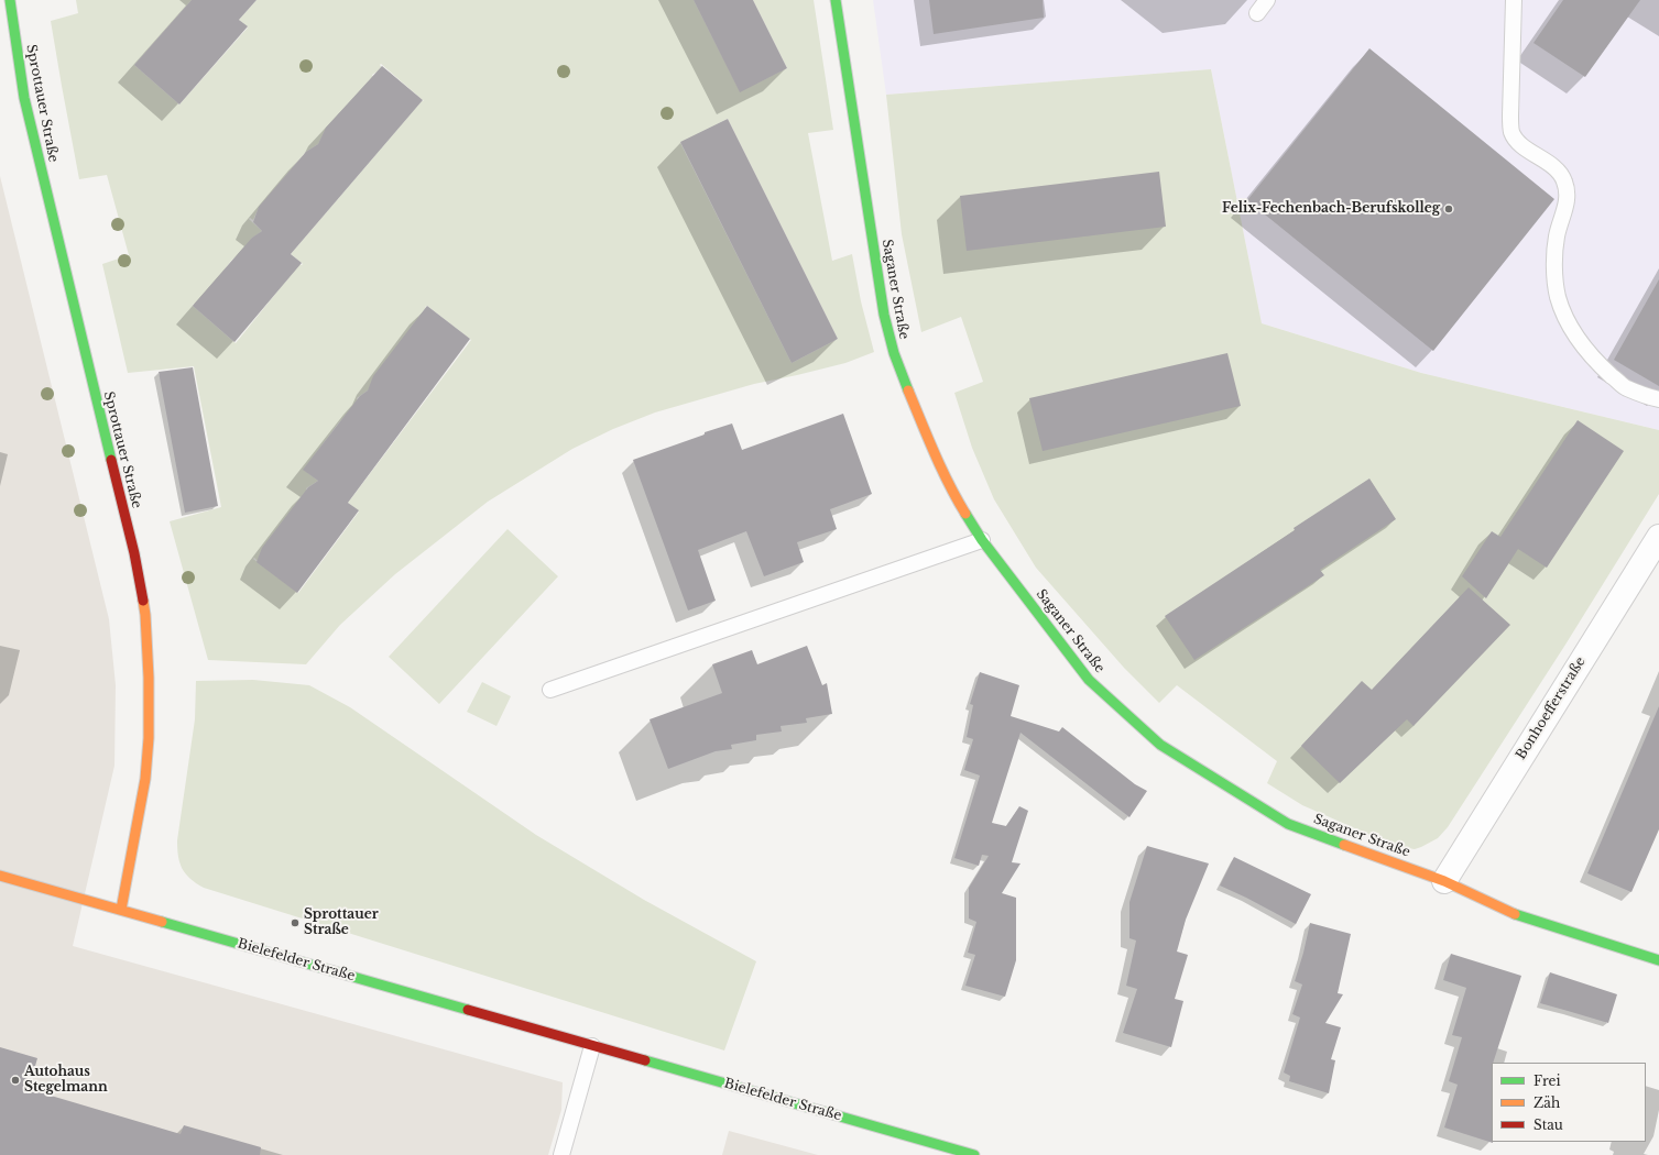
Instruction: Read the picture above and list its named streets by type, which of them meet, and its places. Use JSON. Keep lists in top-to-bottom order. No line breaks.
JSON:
{"streets":{"street":["Sprottauer Straße","Saganer Straße","Bonhoefferstraße","Bielefelder Straße"]},"crossings":[["Sprottauer Straße","Bielefelder Straße"],["Saganer Straße","Bonhoefferstraße"]],"places":["Felix-Fechenbach-Berufskolleg","Sprottauer Straße","Autohaus Stegelmann"],"legend":["Frei","Zäh","Stau"]}
